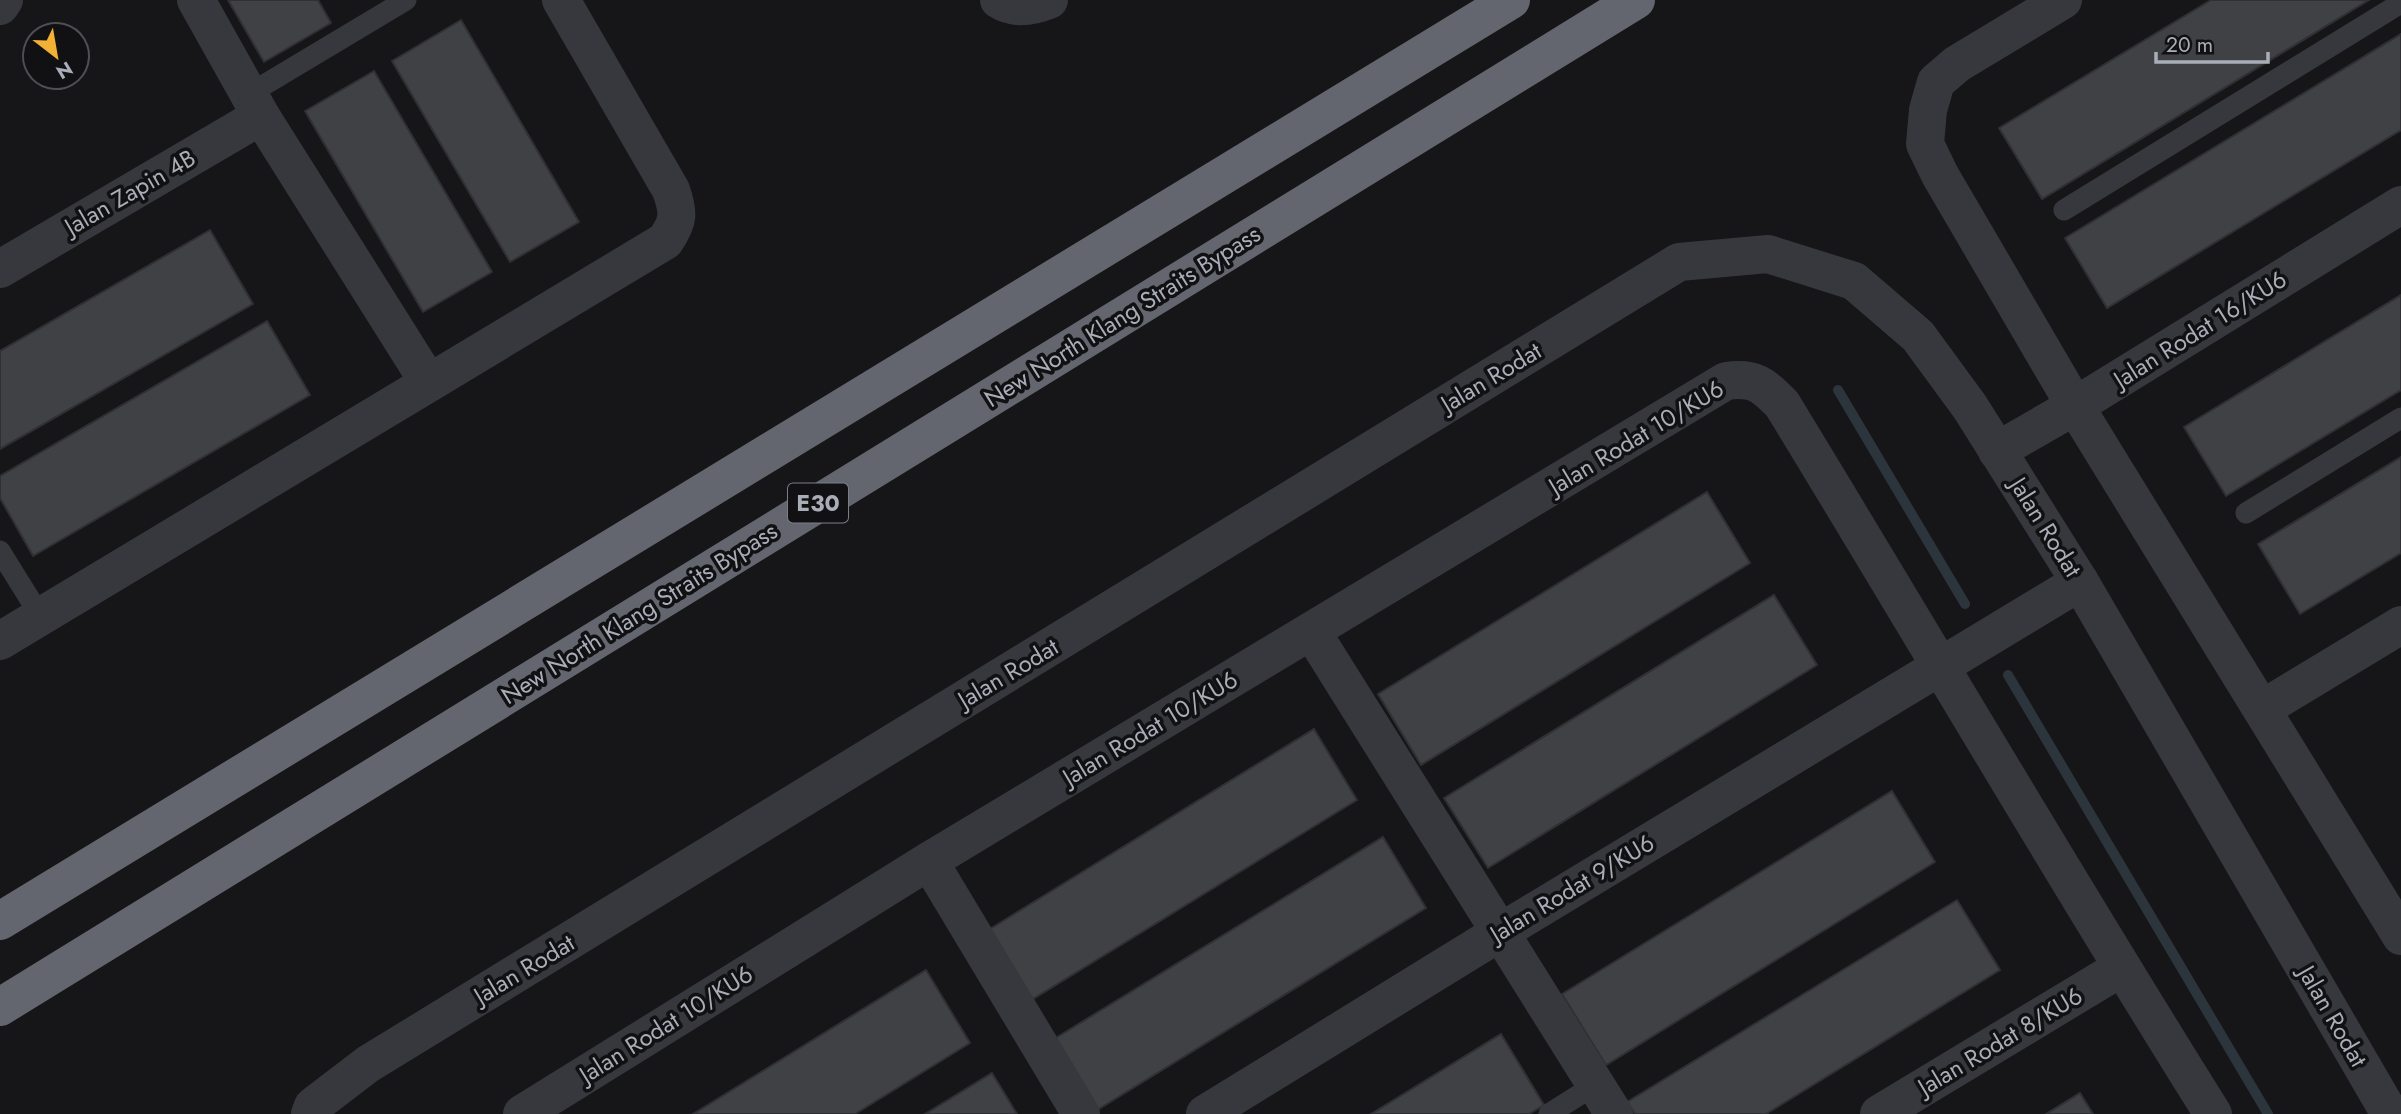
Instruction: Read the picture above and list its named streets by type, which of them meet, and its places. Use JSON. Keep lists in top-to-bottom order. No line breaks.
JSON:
{"streets":{"highway":["New North Klang Straits Bypass","E30"],"street":["Jalan Zapin 4B","Jalan Rodat 16/KU6","Jalan Rodat","Jalan Rodat 10/KU6","Jalan Rodat 9/KU6","Jalan Rodat 8/KU6"]},"crossings":[["Jalan Rodat 16/KU6","Jalan Rodat"],["Jalan Rodat","Jalan Rodat 9/KU6"],["Jalan Rodat 10/KU6","Jalan Rodat 9/KU6"]],"scale_bar":"20 m","north":"bottom right"}
